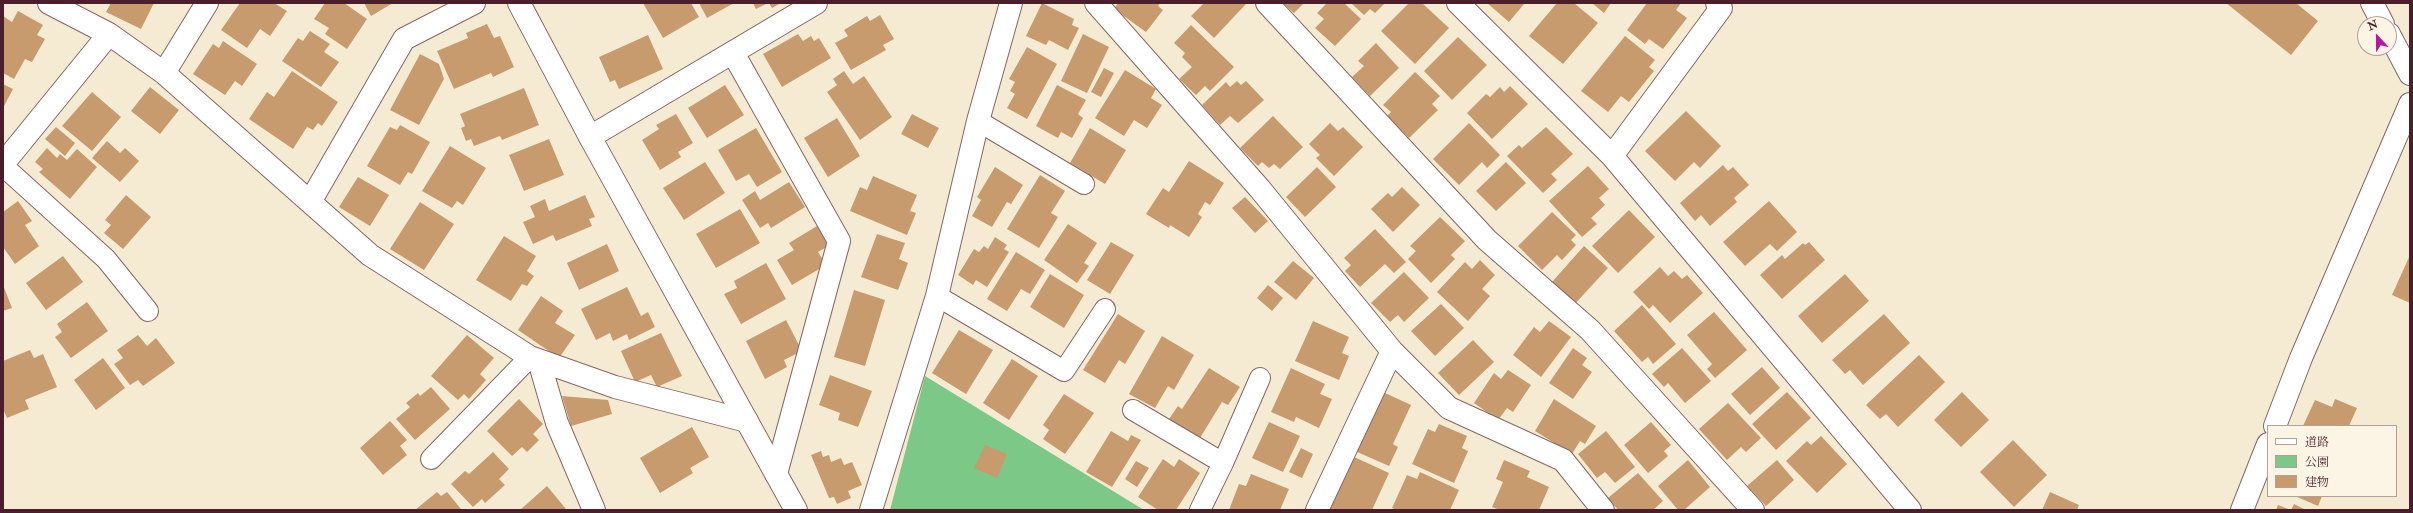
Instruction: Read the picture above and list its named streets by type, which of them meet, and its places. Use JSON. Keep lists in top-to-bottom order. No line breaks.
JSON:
{"legend":["道路","公園","建物"],"north":"top"}
